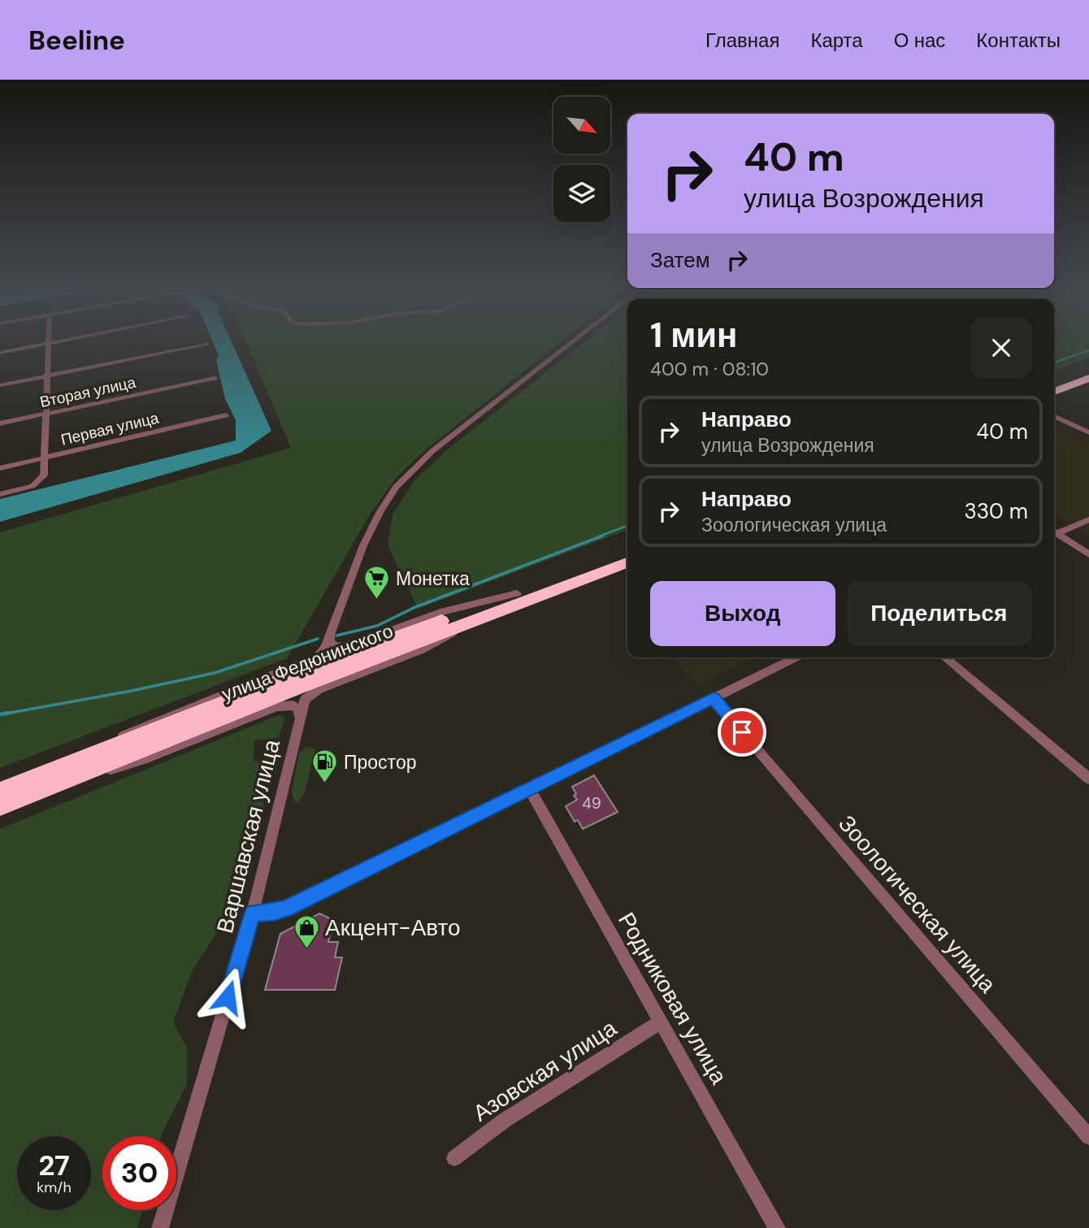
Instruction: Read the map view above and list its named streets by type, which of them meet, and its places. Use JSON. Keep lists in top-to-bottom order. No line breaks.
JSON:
{"streets":{"highway":["улица Федюнинского"],"street":["Вторая улица","Первая улица","Варшавская улица","Зоологическая улица","Родниковая улица","Азовская улица"]},"crossings":[["улица Федюнинского","Варшавская улица"],["Родниковая улица","Азовская улица"]],"places":{"supermarket":["Монетка"],"fuel station":["Простор"],"shop":["Акцент-Авто"]},"house_numbers":["49"],"north":"bottom right","page":{"header":"Beeline","nav":["Главная","Карта","О нас","Контакты"],"turn":["40 m","улица Возрождения"],"then":"Затем","heading":["1 мин","400 m · 08:10"],"list":[{"name":"Направо","note":"улица Возрождения","value":"40 m"},{"name":"Направо","note":"Зоологическая улица","value":"330 m"}],"buttons":["Выход","Поделиться"],"speed":"27 km/h","limit":"30"}}
